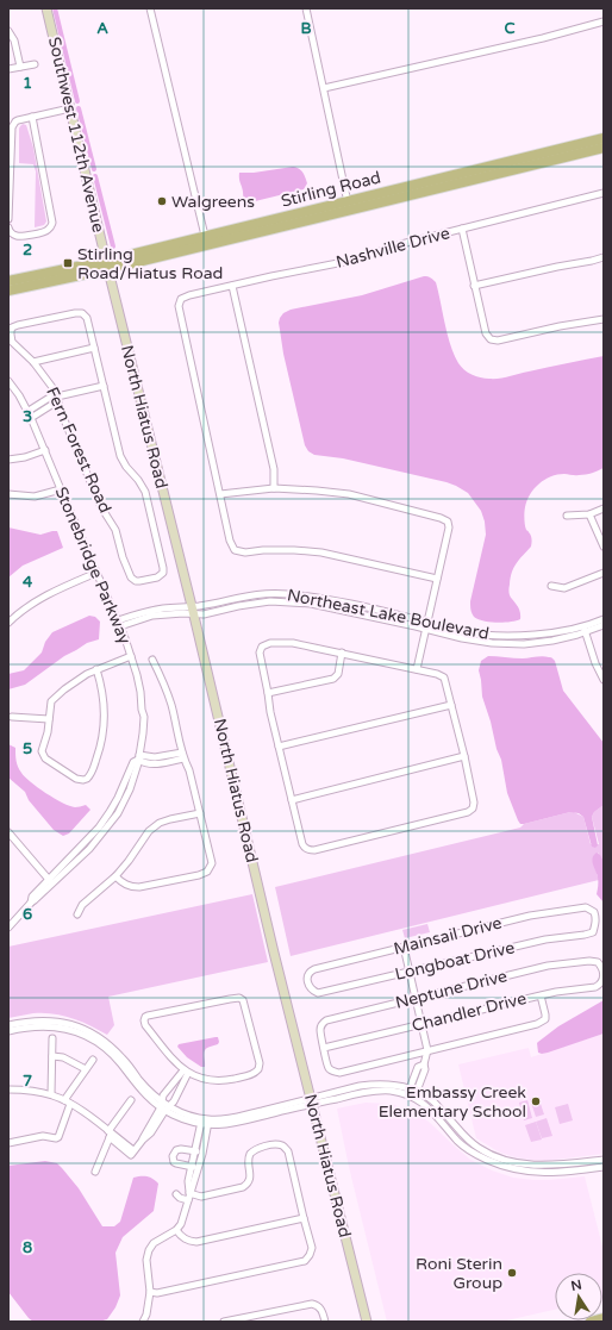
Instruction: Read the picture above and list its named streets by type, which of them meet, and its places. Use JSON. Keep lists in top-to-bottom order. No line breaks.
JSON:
{"streets":{"main road":["Stirling Road"],"street":["Southwest 112th Avenue","Nashville Drive","North Hiatus Road","Fern Forest Road","Stonebridge Parkway","Northeast Lake Boulevard","Mainsail Drive","Longboat Drive","Neptune Drive","Chandler Drive"]},"crossings":[["Southwest 112th Avenue","Stirling Road"],["Southwest 112th Avenue","North Hiatus Road"],["Stirling Road","North Hiatus Road"],["North Hiatus Road","Northeast Lake Boulevard"],["Stonebridge Parkway","Northeast Lake Boulevard"],["Mainsail Drive","Longboat Drive"],["Neptune Drive","Chandler Drive"]],"places":{"other":["Walgreens","Embassy Creek Elementary School","Roni Sterin Group"],"transit":["Stirling Road/Hiatus Road"]},"north":"top","grid":{"columns":["A","B","C"],"rows":["1","2","3","4","5","6","7","8"]}}
